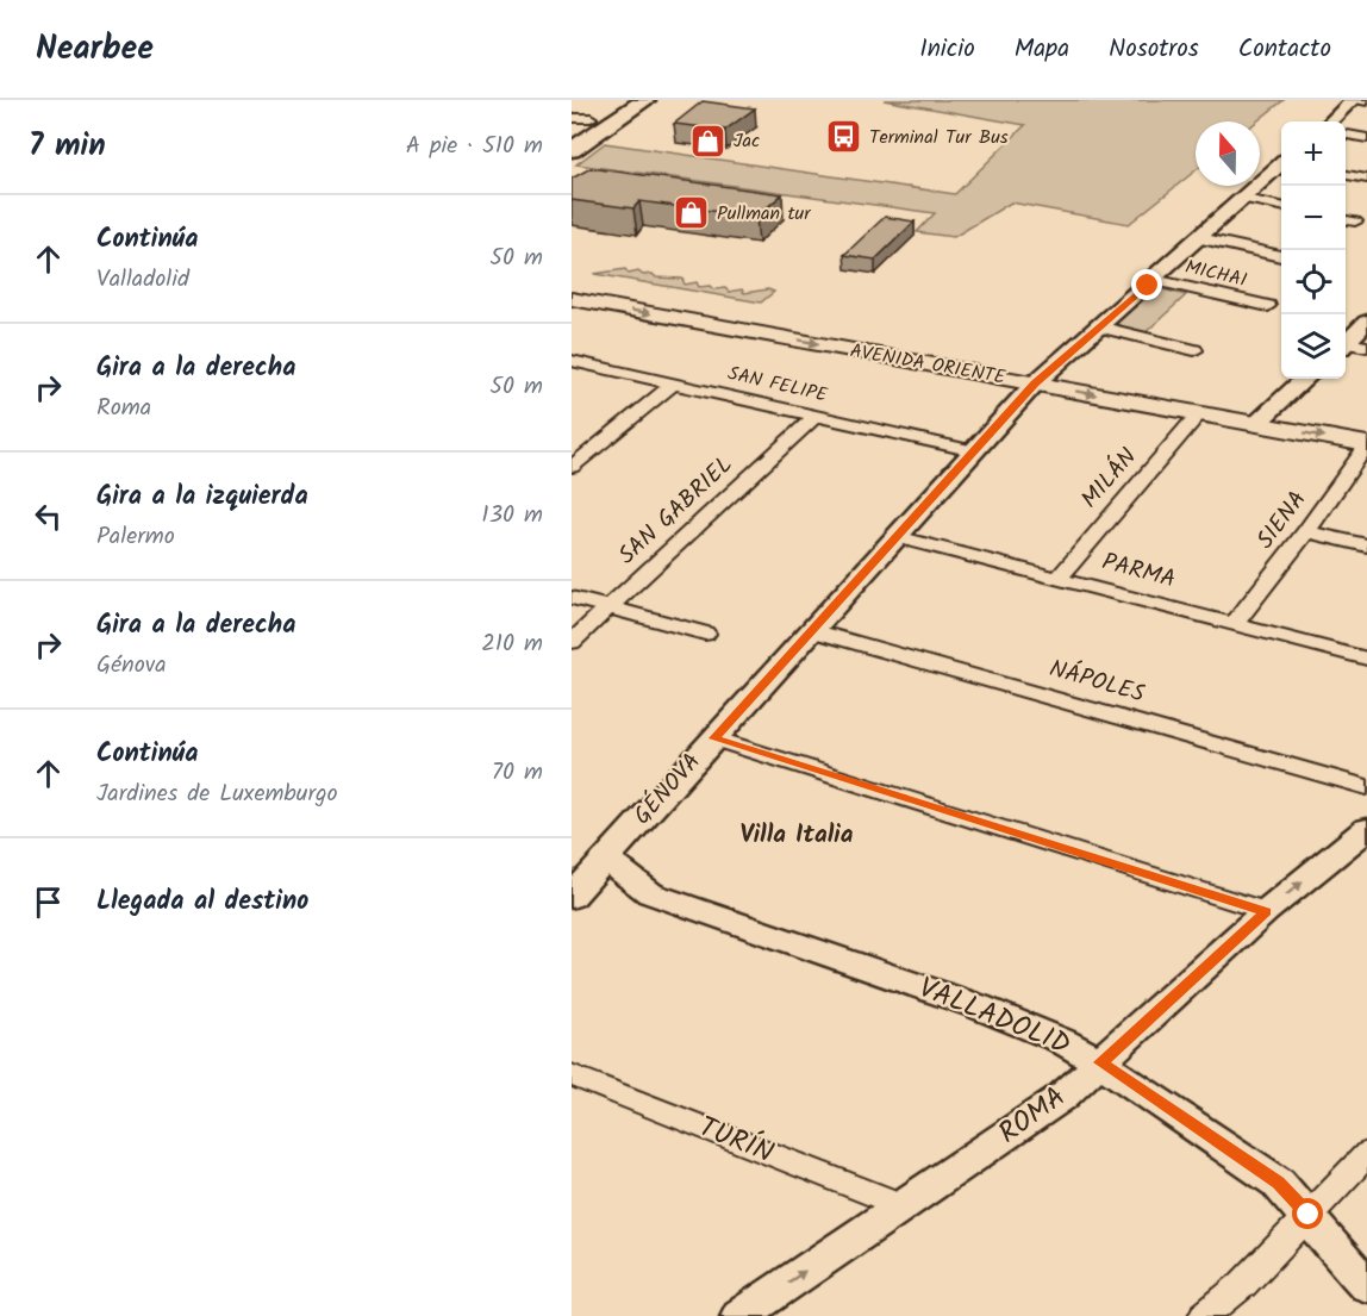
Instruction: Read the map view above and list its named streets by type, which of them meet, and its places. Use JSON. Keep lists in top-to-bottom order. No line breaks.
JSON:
{"streets":{"main road":["AVENIDA ORIENTE"],"street":["MICHAI","SAN FELIPE","MILÁN","SAN GABRIEL","SIENA","PARMA","NÁPOLES","GÉNOVA","VALLADOLID","ROMA","TURÍN"]},"crossings":[["MICHAI","GÉNOVA"],["AVENIDA ORIENTE","MILÁN"],["AVENIDA ORIENTE","SIENA"],["AVENIDA ORIENTE","GÉNOVA"],["SAN FELIPE","SAN GABRIEL"],["SAN FELIPE","GÉNOVA"],["MILÁN","PARMA"],["SIENA","PARMA"],["PARMA","GÉNOVA"],["NÁPOLES","GÉNOVA"],["GÉNOVA","VALLADOLID"],["VALLADOLID","ROMA"],["ROMA","TURÍN"]],"one_way":["ROMA"],"districts":["Villa Italia"],"places":{"bus stop":["Terminal Tur Bus"],"shop":["Jac","Pullman tur"]},"north":"top","page":{"header":"Nearbee","nav":["Inicio","Mapa","Nosotros","Contacto"],"heading":["7 min","A pie · 510 m"],"map_buttons":["+","−"],"list":[["Continúa","Valladolid","50 m"],["Gira a la derecha","Roma","50 m"],["Gira a la izquierda","Palermo","130 m"],["Gira a la derecha","Génova","210 m"],["Continúa","Jardines de Luxemburgo","70 m"],"Llegada al destino"]}}
